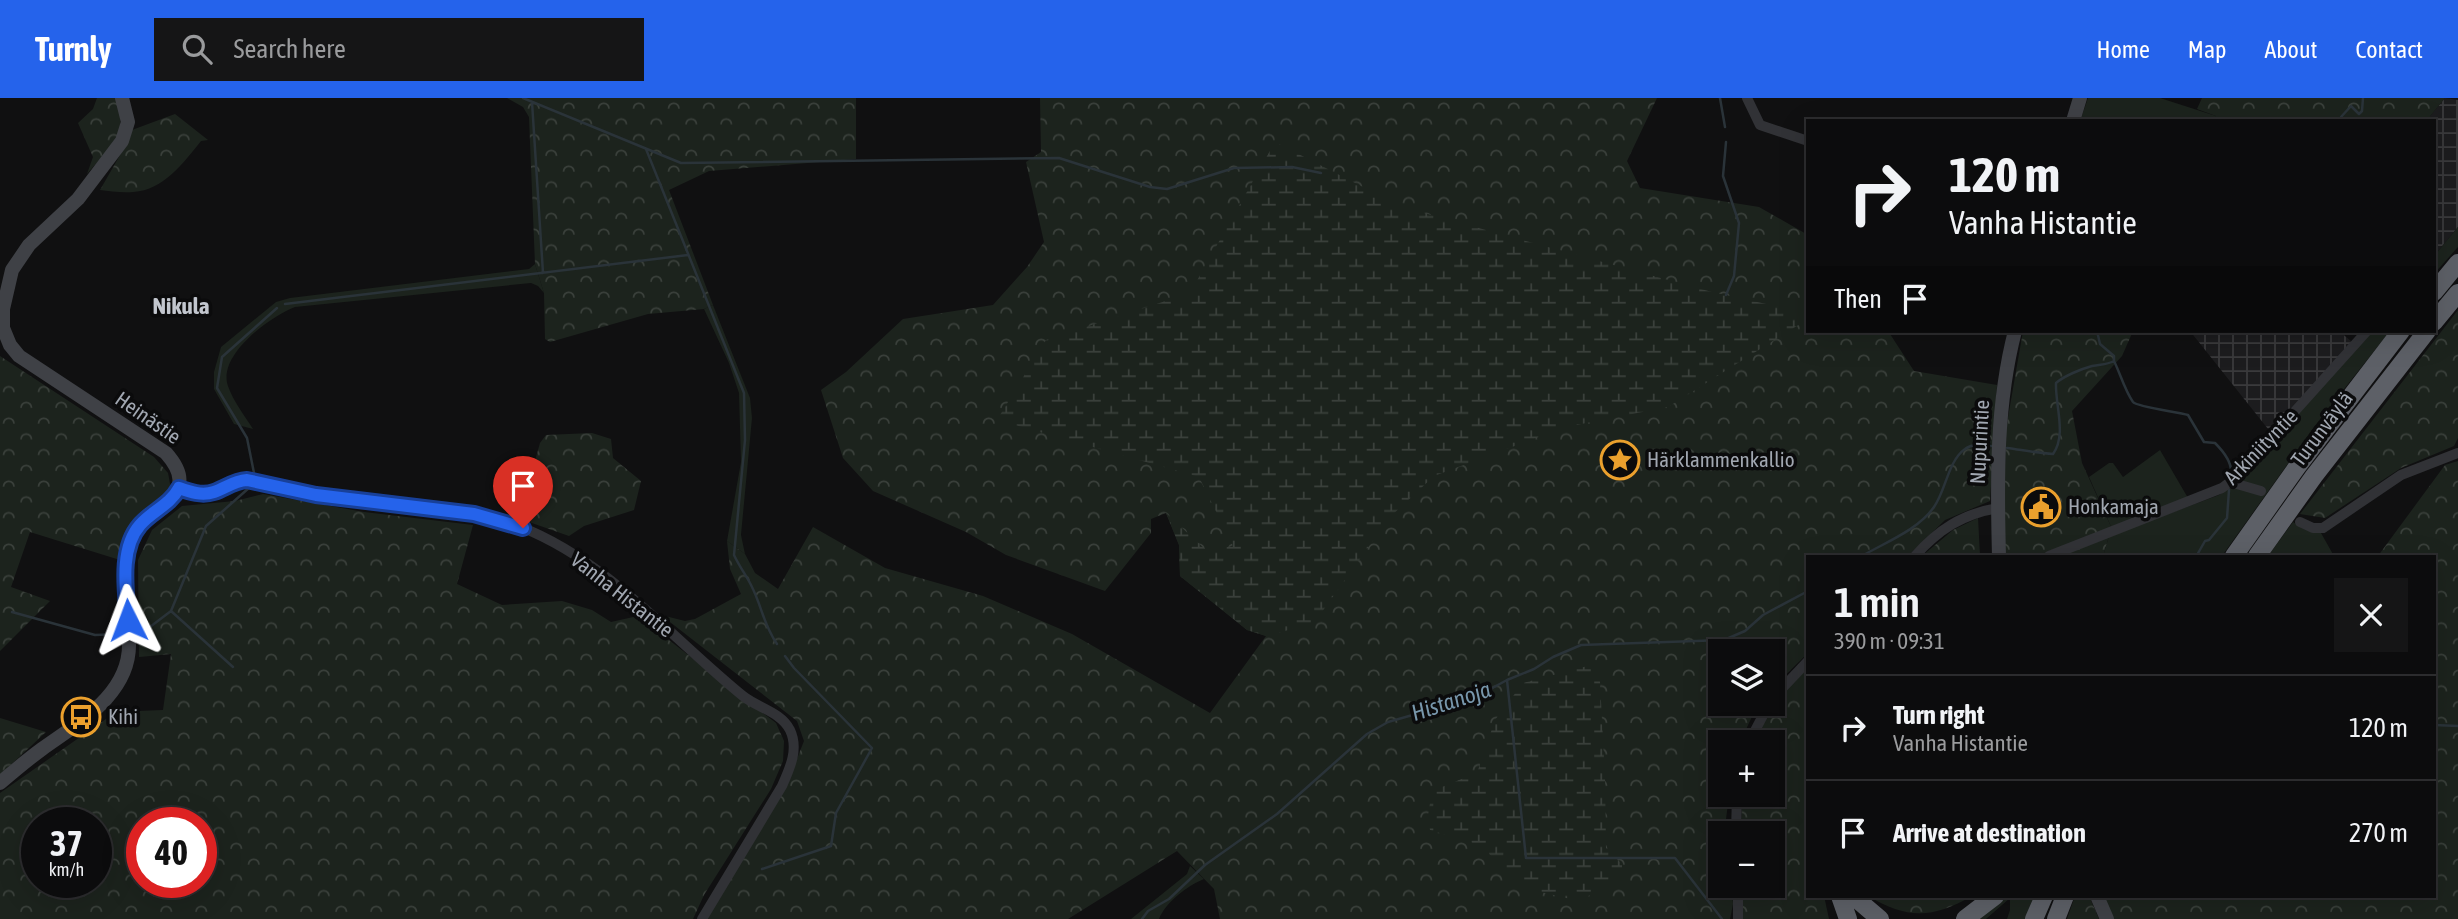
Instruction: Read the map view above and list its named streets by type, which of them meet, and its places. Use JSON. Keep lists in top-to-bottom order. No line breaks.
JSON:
{"streets":{"highway":["Turunväylä"],"street":["Heinästie","Nupurintie","Arkiniityntie","Vanha Histantie"]},"crossings":[["Heinästie","Vanha Histantie"]],"districts":["Nikula"],"water":["Histanoja"],"places":{"place":["Härklammenkallio"],"public building":["Honkamaja"],"bus stop":["Kihi"]},"page":{"header":"Turnly","search":"Search here","nav":["Home","Map","About","Contact"],"turn":["120 m","Vanha Histantie"],"then":"Then","heading":["1 min","390 m · 09:31"],"map_buttons":["+","−"],"list":[{"name":"Turn right","note":"Vanha Histantie","value":"120 m"},{"name":"Arrive at destination","value":"270 m"}],"speed":"37 km/h","limit":"40"}}
